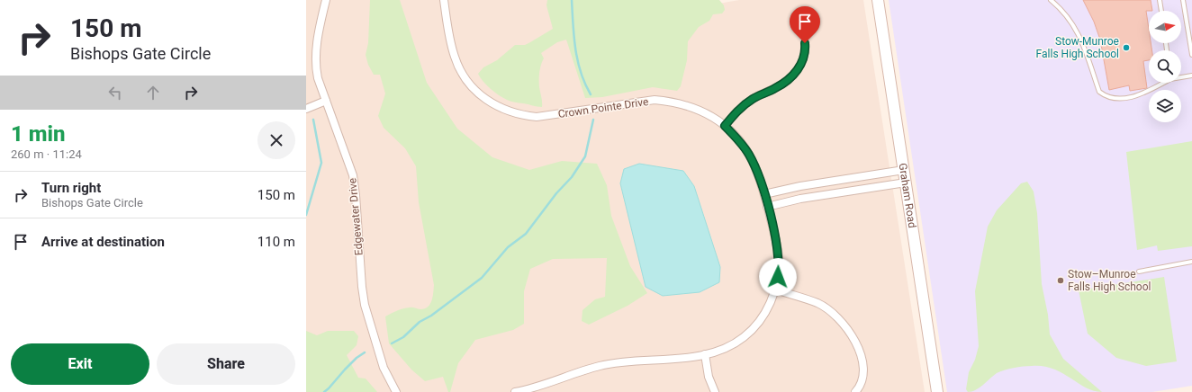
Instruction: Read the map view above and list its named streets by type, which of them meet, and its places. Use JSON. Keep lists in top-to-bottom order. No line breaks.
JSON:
{"streets":{"main road":["Graham Road"],"street":["Crown Pointe Drive","Edgewater Drive"]},"places":["Stow-Munroe Falls High School","Stow–Munroe Falls High School"],"north":"right","page":{"turn":["150 m","Bishops Gate Circle"],"heading":["1 min","260 m · 11:24"],"list":[{"name":"Turn right","note":"Bishops Gate Circle","value":"150 m"},{"name":"Arrive at destination","value":"110 m"}],"buttons":["Exit","Share"]}}
